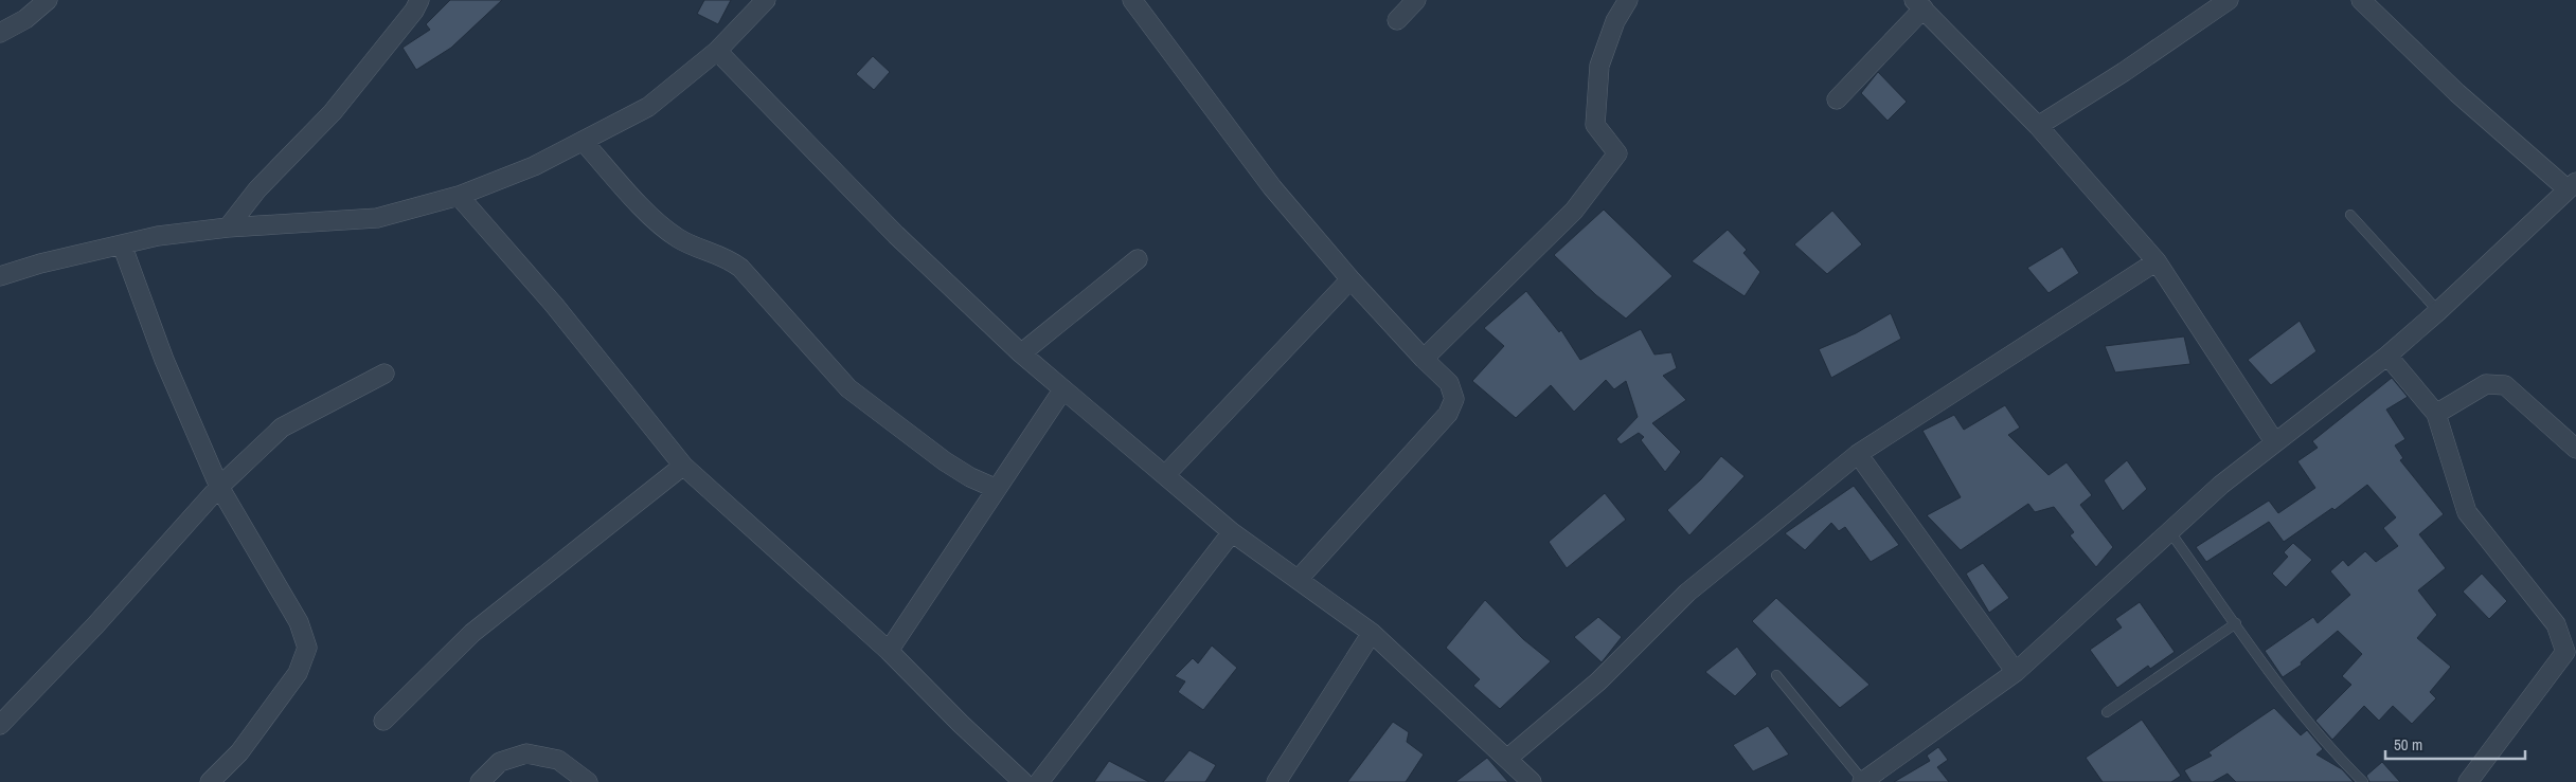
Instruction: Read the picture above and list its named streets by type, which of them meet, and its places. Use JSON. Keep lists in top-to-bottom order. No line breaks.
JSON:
{"scale_bar":"50 m"}
